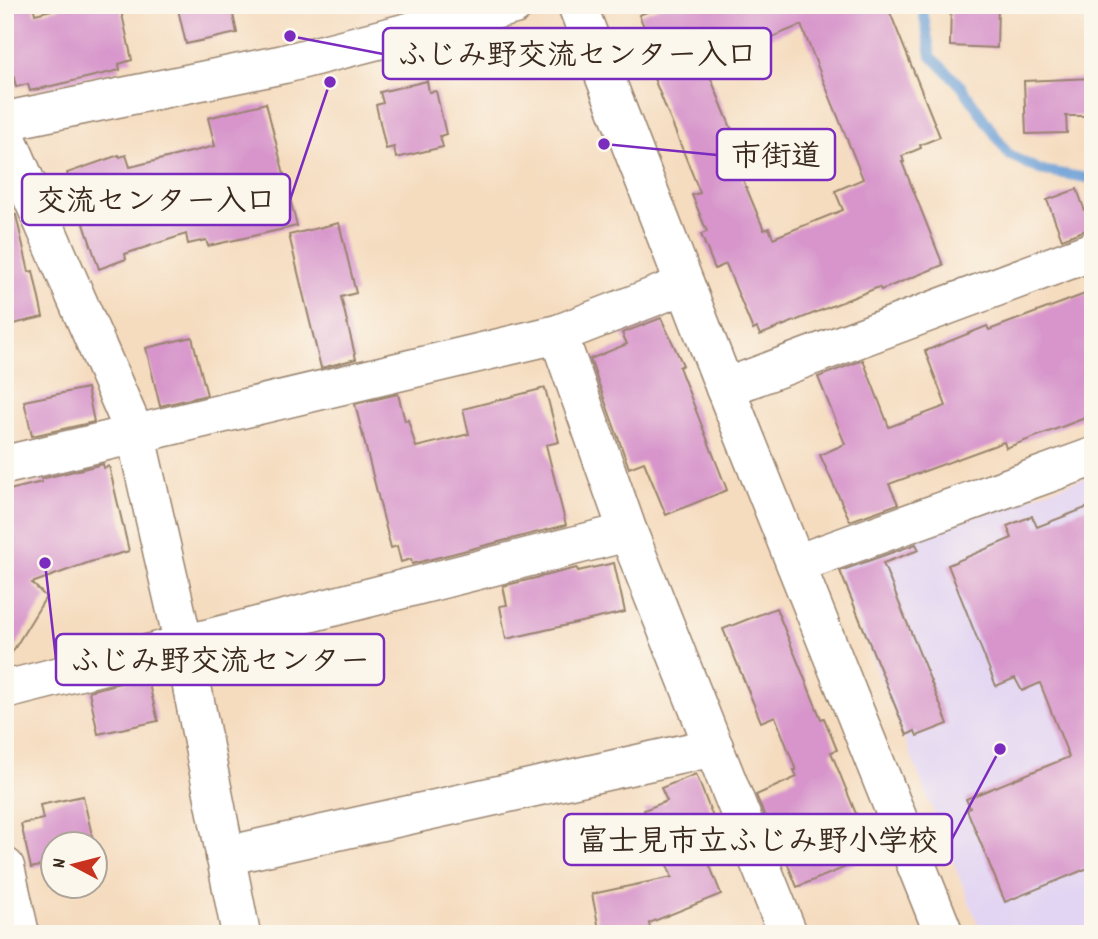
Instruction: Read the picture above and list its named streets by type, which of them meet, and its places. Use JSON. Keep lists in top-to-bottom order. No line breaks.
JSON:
{"places":["ふじみ野交流センター入口","交流センター入口","市街道","ふじみ野交流センター","富士見市立ふじみ野小学校"],"north":"left"}
